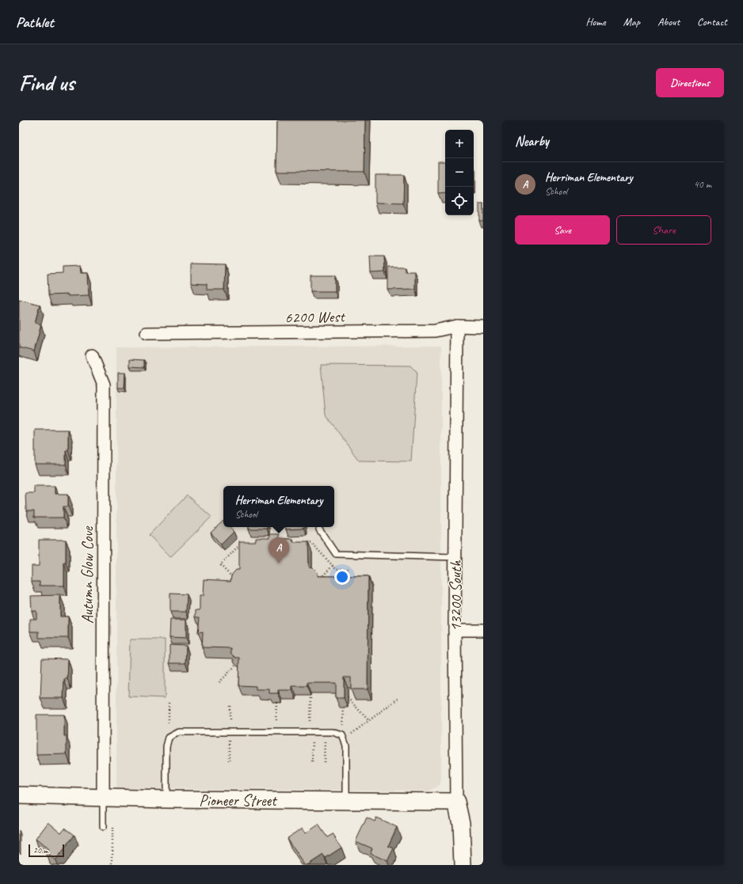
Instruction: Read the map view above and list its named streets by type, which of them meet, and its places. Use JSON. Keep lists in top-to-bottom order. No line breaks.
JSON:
{"streets":{"street":["6200 West","Autumn Glow Cove","13200 South","Pioneer Street"]},"crossings":[["6200 West","13200 South"],["Autumn Glow Cove","Pioneer Street"],["13200 South","Pioneer Street"]],"scale_bar":"20 m","page":{"header":"Pathlet","nav":["Home","Map","About","Contact"],"buttons":["Directions",["Save","Share"]],"title":"Find us","heading":"Nearby","map_buttons":["+","−"],"list":[{"mark":"A","name":"Herriman Elementary","note":"School","value":"40 m"}],"popup":["Herriman Elementary","School"],"pins":"A","scale":"20 m"}}
